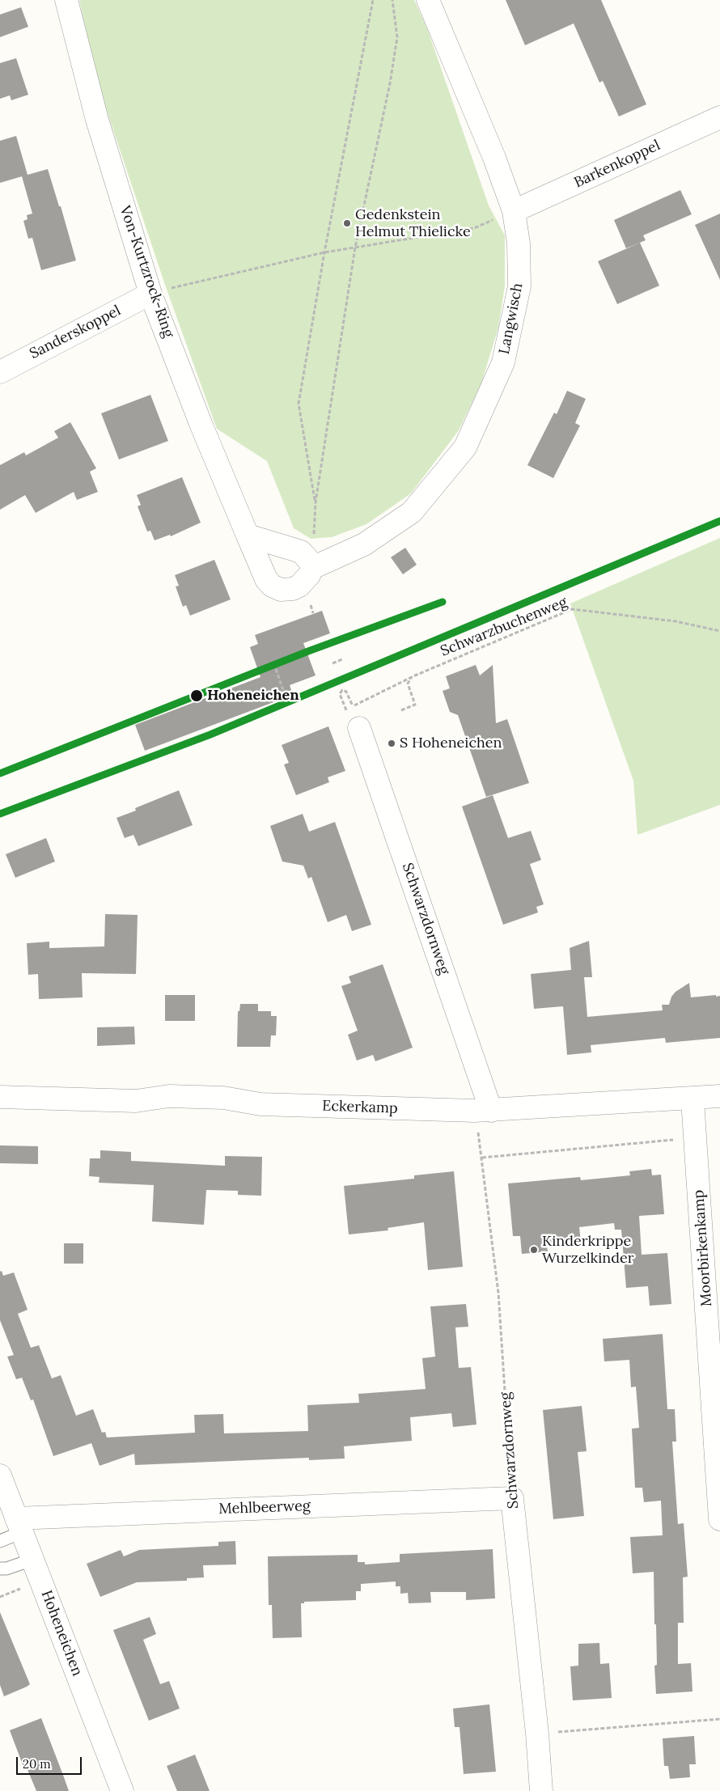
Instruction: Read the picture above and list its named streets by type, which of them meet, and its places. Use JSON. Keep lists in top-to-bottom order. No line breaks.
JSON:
{"streets":{"street":["Barkenkoppel","Von-Kurtzrock-Ring","Langwisch","Sanderskoppel","Schwarzdornweg","Eckerkamp","Moorbirkenkamp","Mehlbeerweg","Hoheneichen"],"path":["Schwarzbuchenweg"]},"crossings":[["Barkenkoppel","Langwisch"],["Von-Kurtzrock-Ring","Langwisch"],["Von-Kurtzrock-Ring","Sanderskoppel"],["Schwarzdornweg","Eckerkamp"],["Schwarzdornweg","Mehlbeerweg"],["Eckerkamp","Moorbirkenkamp"],["Mehlbeerweg","Hoheneichen"]],"places":["Gedenkstein Helmut Thielicke","Hoheneichen","S Hoheneichen","Kinderkrippe Wurzelkinder"],"scale_bar":"20 m"}
